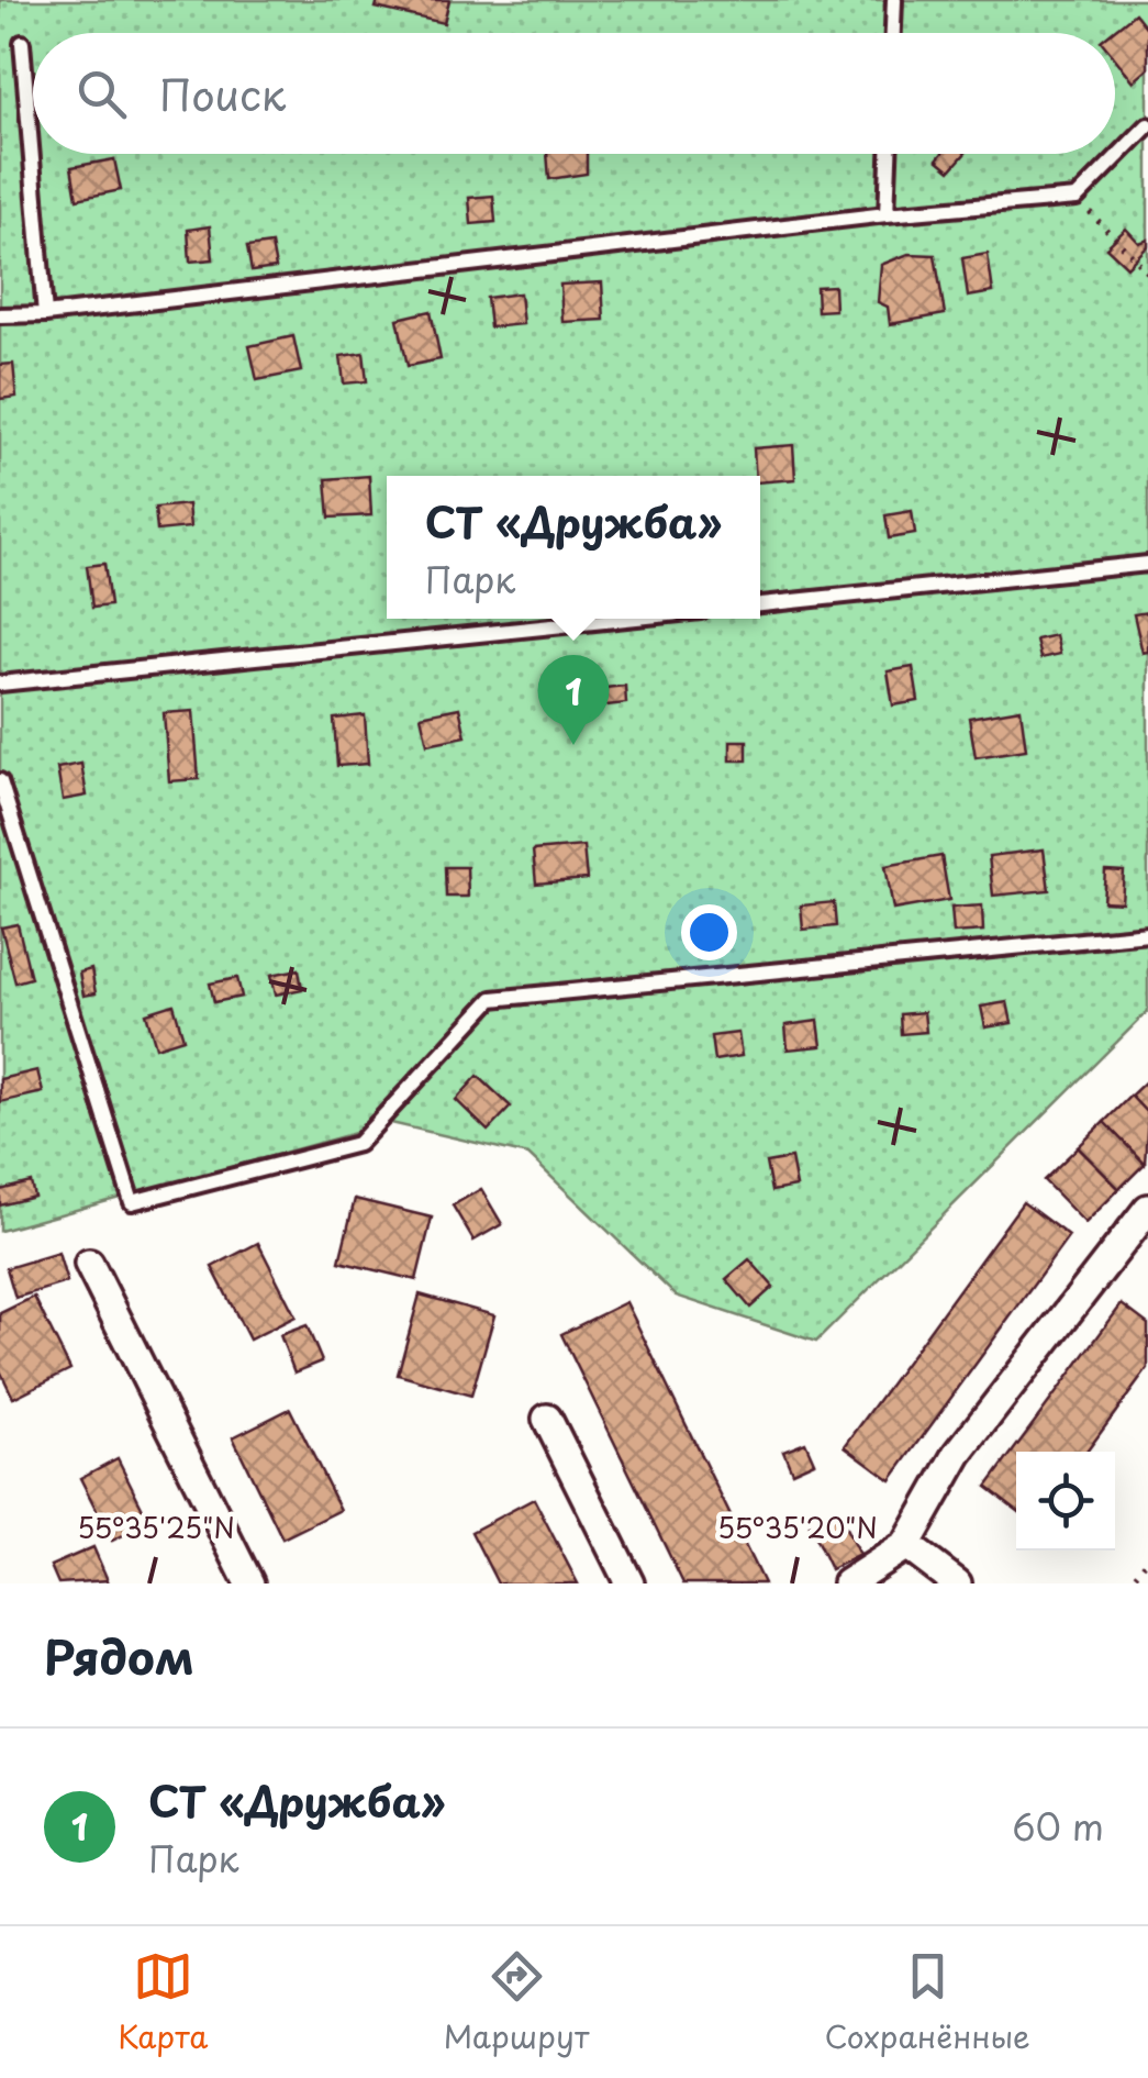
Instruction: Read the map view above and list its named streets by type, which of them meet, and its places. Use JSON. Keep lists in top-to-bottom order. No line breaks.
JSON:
{"page":{"search":"Поиск","popup":["СТ «Дружба»","Парк"],"pins":"1","heading":"Рядом","list":[{"mark":"1","name":"СТ «Дружба»","note":"Парк","value":"60 m"}],"nav":["Карта","Маршрут","Сохранённые"]},"coordinates":["55°35'25\"N","55°35'20\"N"]}
